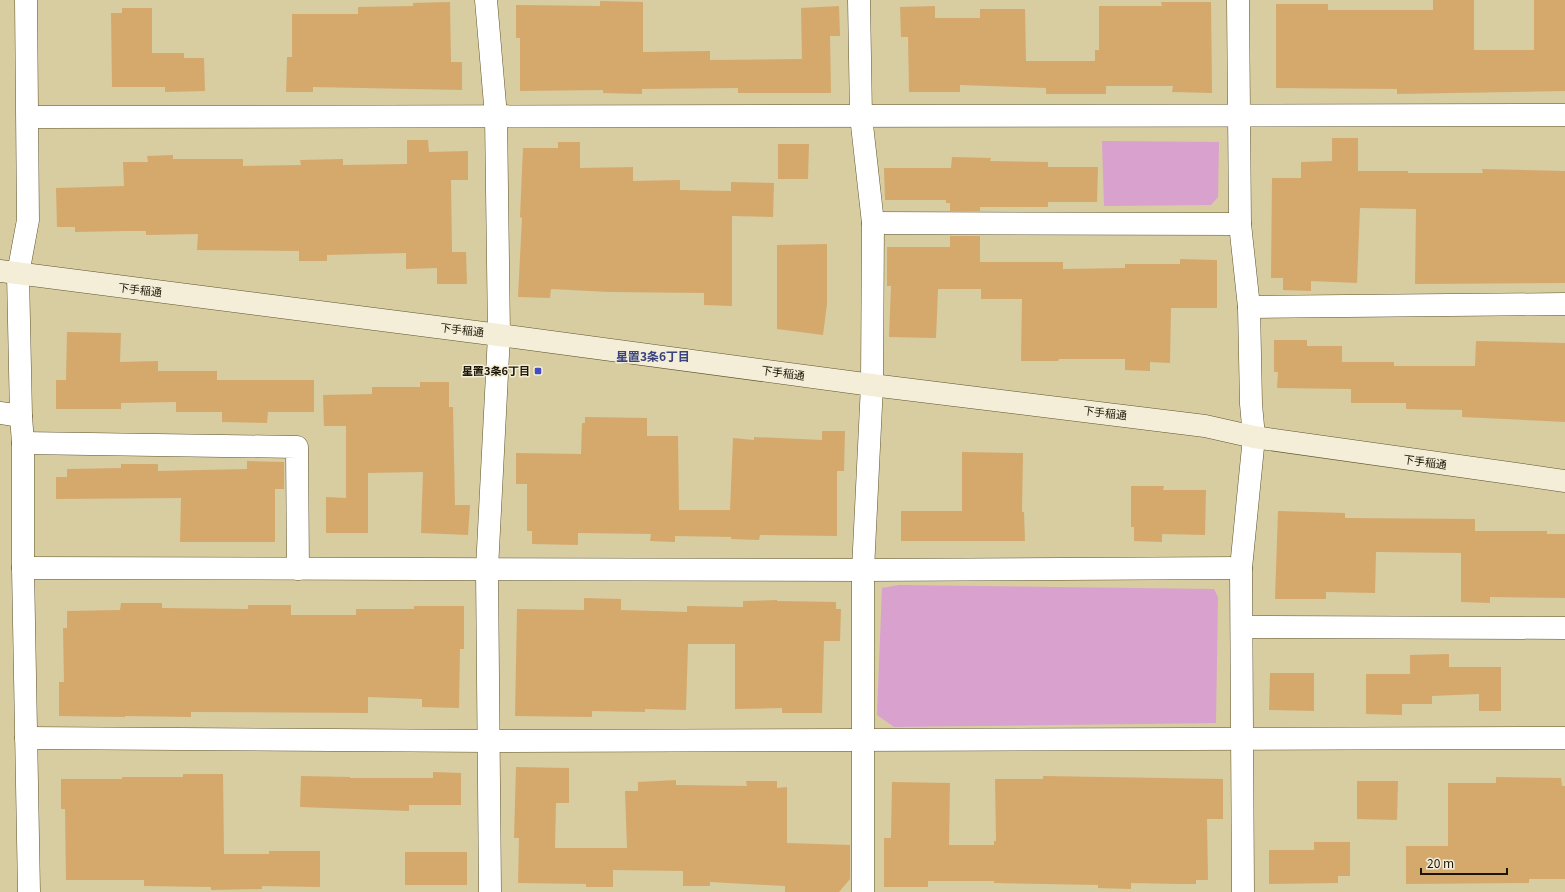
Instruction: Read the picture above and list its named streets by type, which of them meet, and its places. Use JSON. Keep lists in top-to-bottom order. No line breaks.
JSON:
{"streets":{"street":["下手稲通"]},"districts":["星置3条6丁目"],"places":{"transit":["星置3条6丁目"]},"scale_bar":"20 m"}
